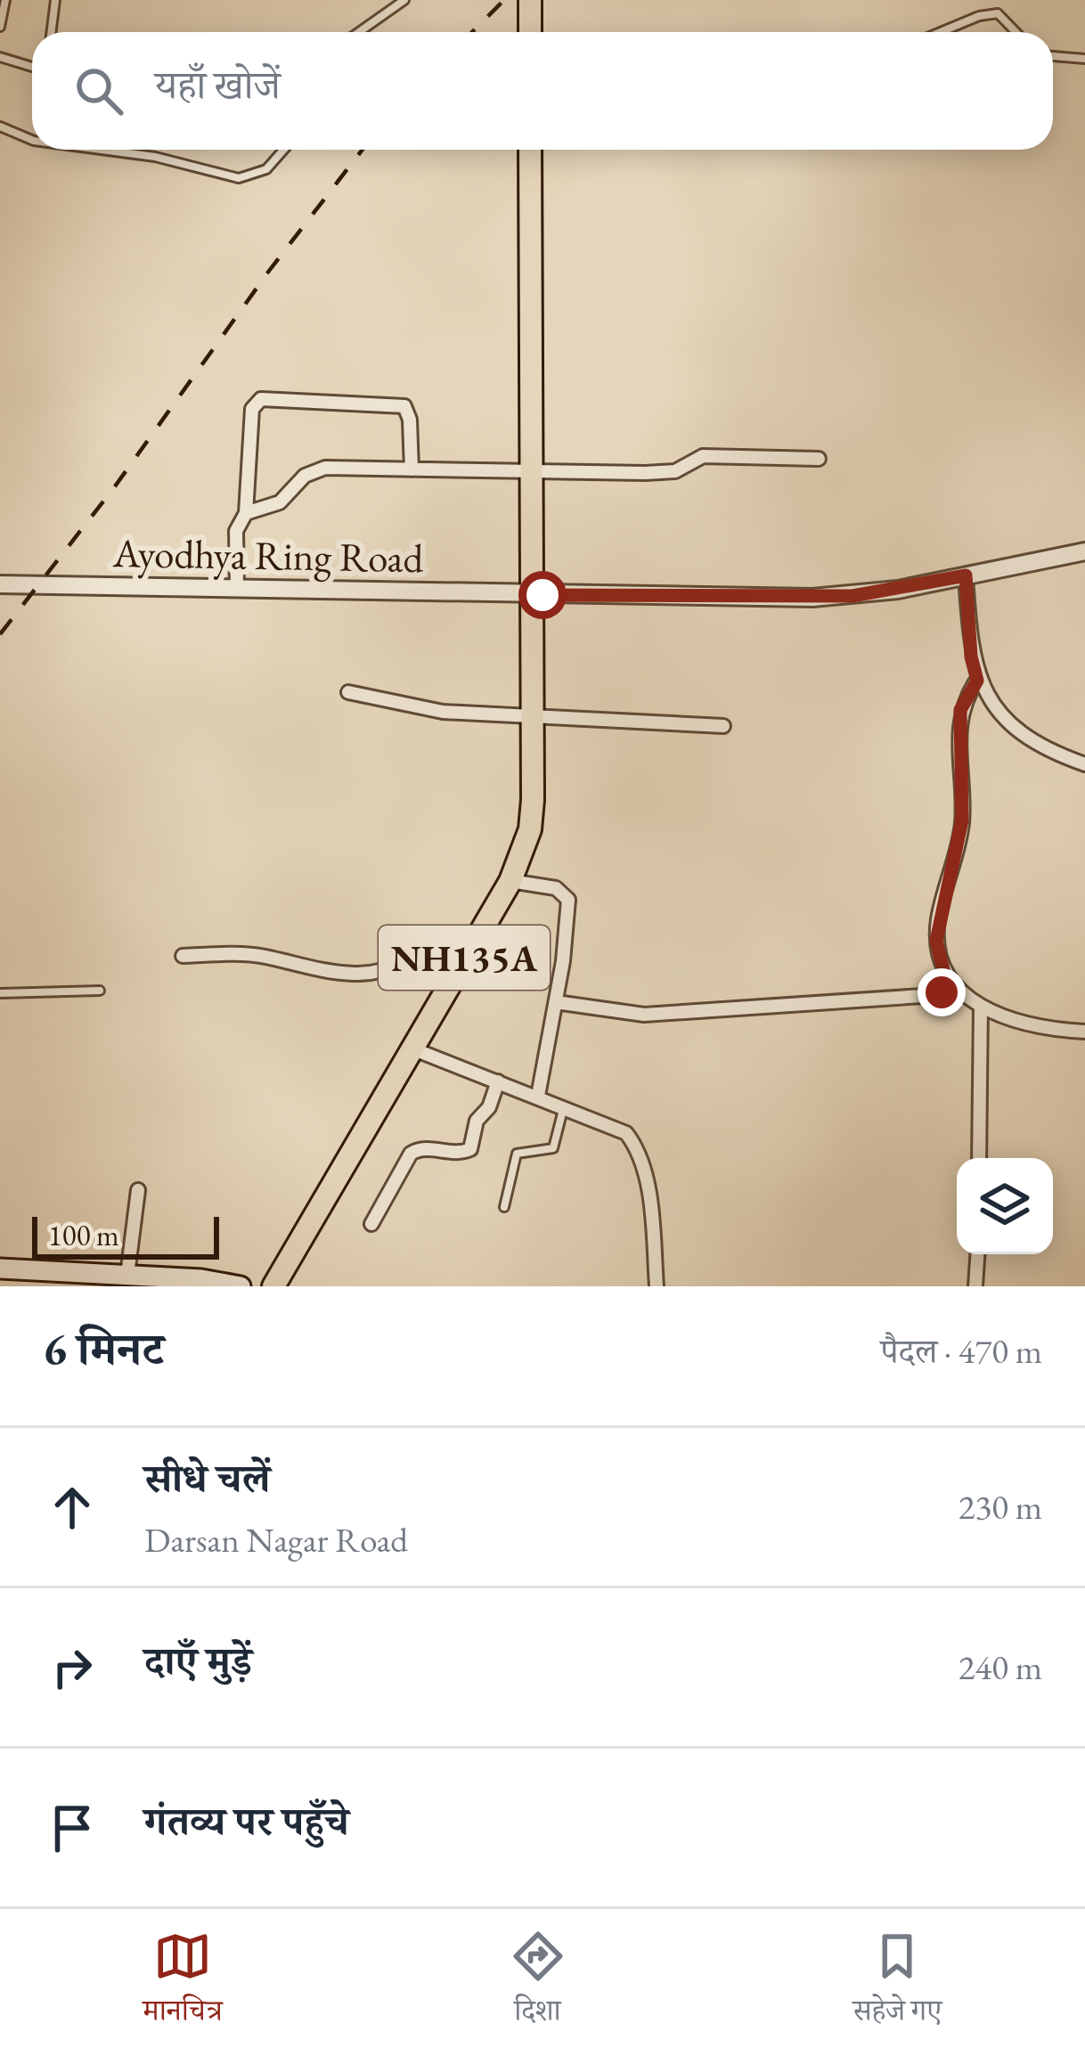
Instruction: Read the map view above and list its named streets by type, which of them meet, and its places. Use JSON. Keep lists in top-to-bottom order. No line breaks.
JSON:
{"streets":{"highway":["NH135A"],"street":["Ayodhya Ring Road"]},"crossings":[["Ayodhya Ring Road","NH135A"]],"scale_bar":"100 m","page":{"search":"यहाँ खोजें","scale":"100 m","heading":["6 मिनट","पैदल · 470 m"],"list":[["सीधे चलें","Darsan Nagar Road","230 m"],["दाएँ मुड़ें","240 m"],"गंतव्य पर पहुँचे"],"nav":["मानचित्र","दिशा","सहेजे गए"]}}
